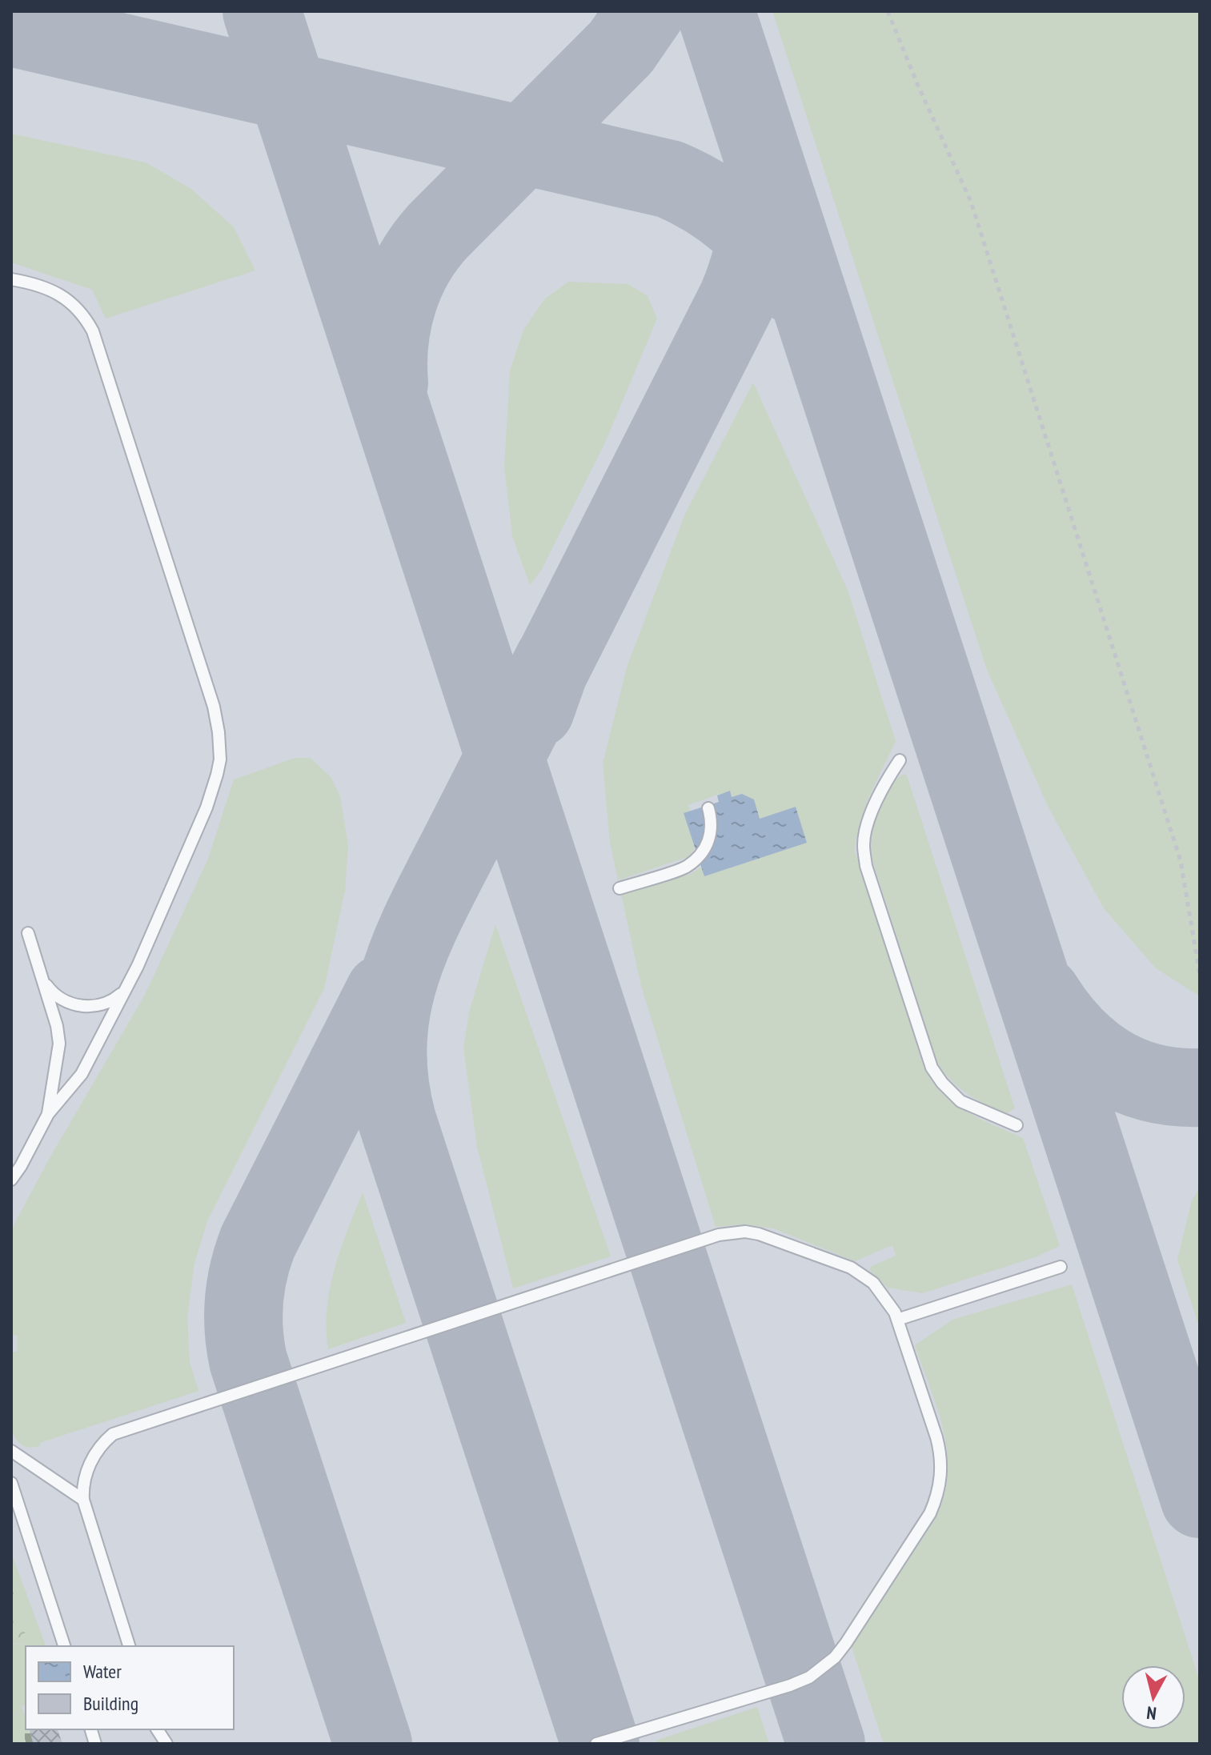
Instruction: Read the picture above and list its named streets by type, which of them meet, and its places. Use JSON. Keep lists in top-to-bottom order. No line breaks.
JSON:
{"legend":["Water","Building"],"north":"bottom"}
